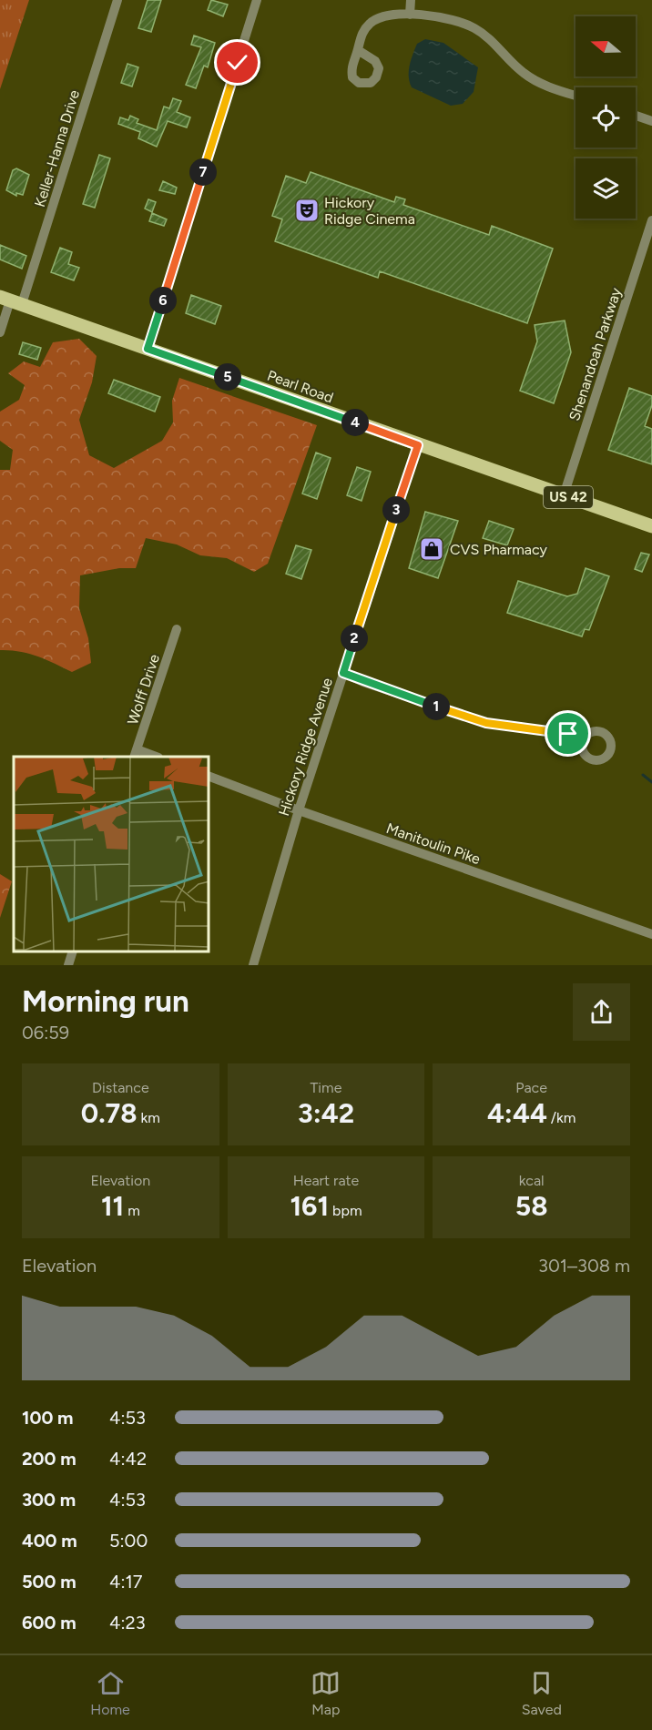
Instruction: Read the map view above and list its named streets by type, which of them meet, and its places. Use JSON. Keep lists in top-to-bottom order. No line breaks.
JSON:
{"streets":{"main road":["Pearl Road","US 42"],"street":["Keller-Hanna Drive","Shenandoah Parkway","Wolff Drive","Hickory Ridge Avenue","Manitoulin Pike"]},"crossings":[["Keller-Hanna Drive","Pearl Road"],["Shenandoah Parkway","Pearl Road"],["Pearl Road","Hickory Ridge Avenue"],["Hickory Ridge Avenue","Manitoulin Pike"]],"places":{"theatre":["Hickory Ridge Cinema"],"shop":["CVS Pharmacy"]},"north":"left","page":{"pins":["7","6","5","4","3","2","1"],"heading":["Morning run","06:59"],"stats":[["Distance","0.78 km"],["Time","3:42"],["Pace","4:44 /km"],["Elevation","11 m"],["Heart rate","161 bpm"],["kcal","58"]],"chart":["Elevation","301–308 m"],"list":[{"name":"100 m","note":"4:53"},{"name":"200 m","note":"4:42"},{"name":"300 m","note":"4:53"},{"name":"400 m","note":"5:00"},{"name":"500 m","note":"4:17"},{"name":"600 m","note":"4:23"}],"tabs":["Home","Map","Saved"]}}
